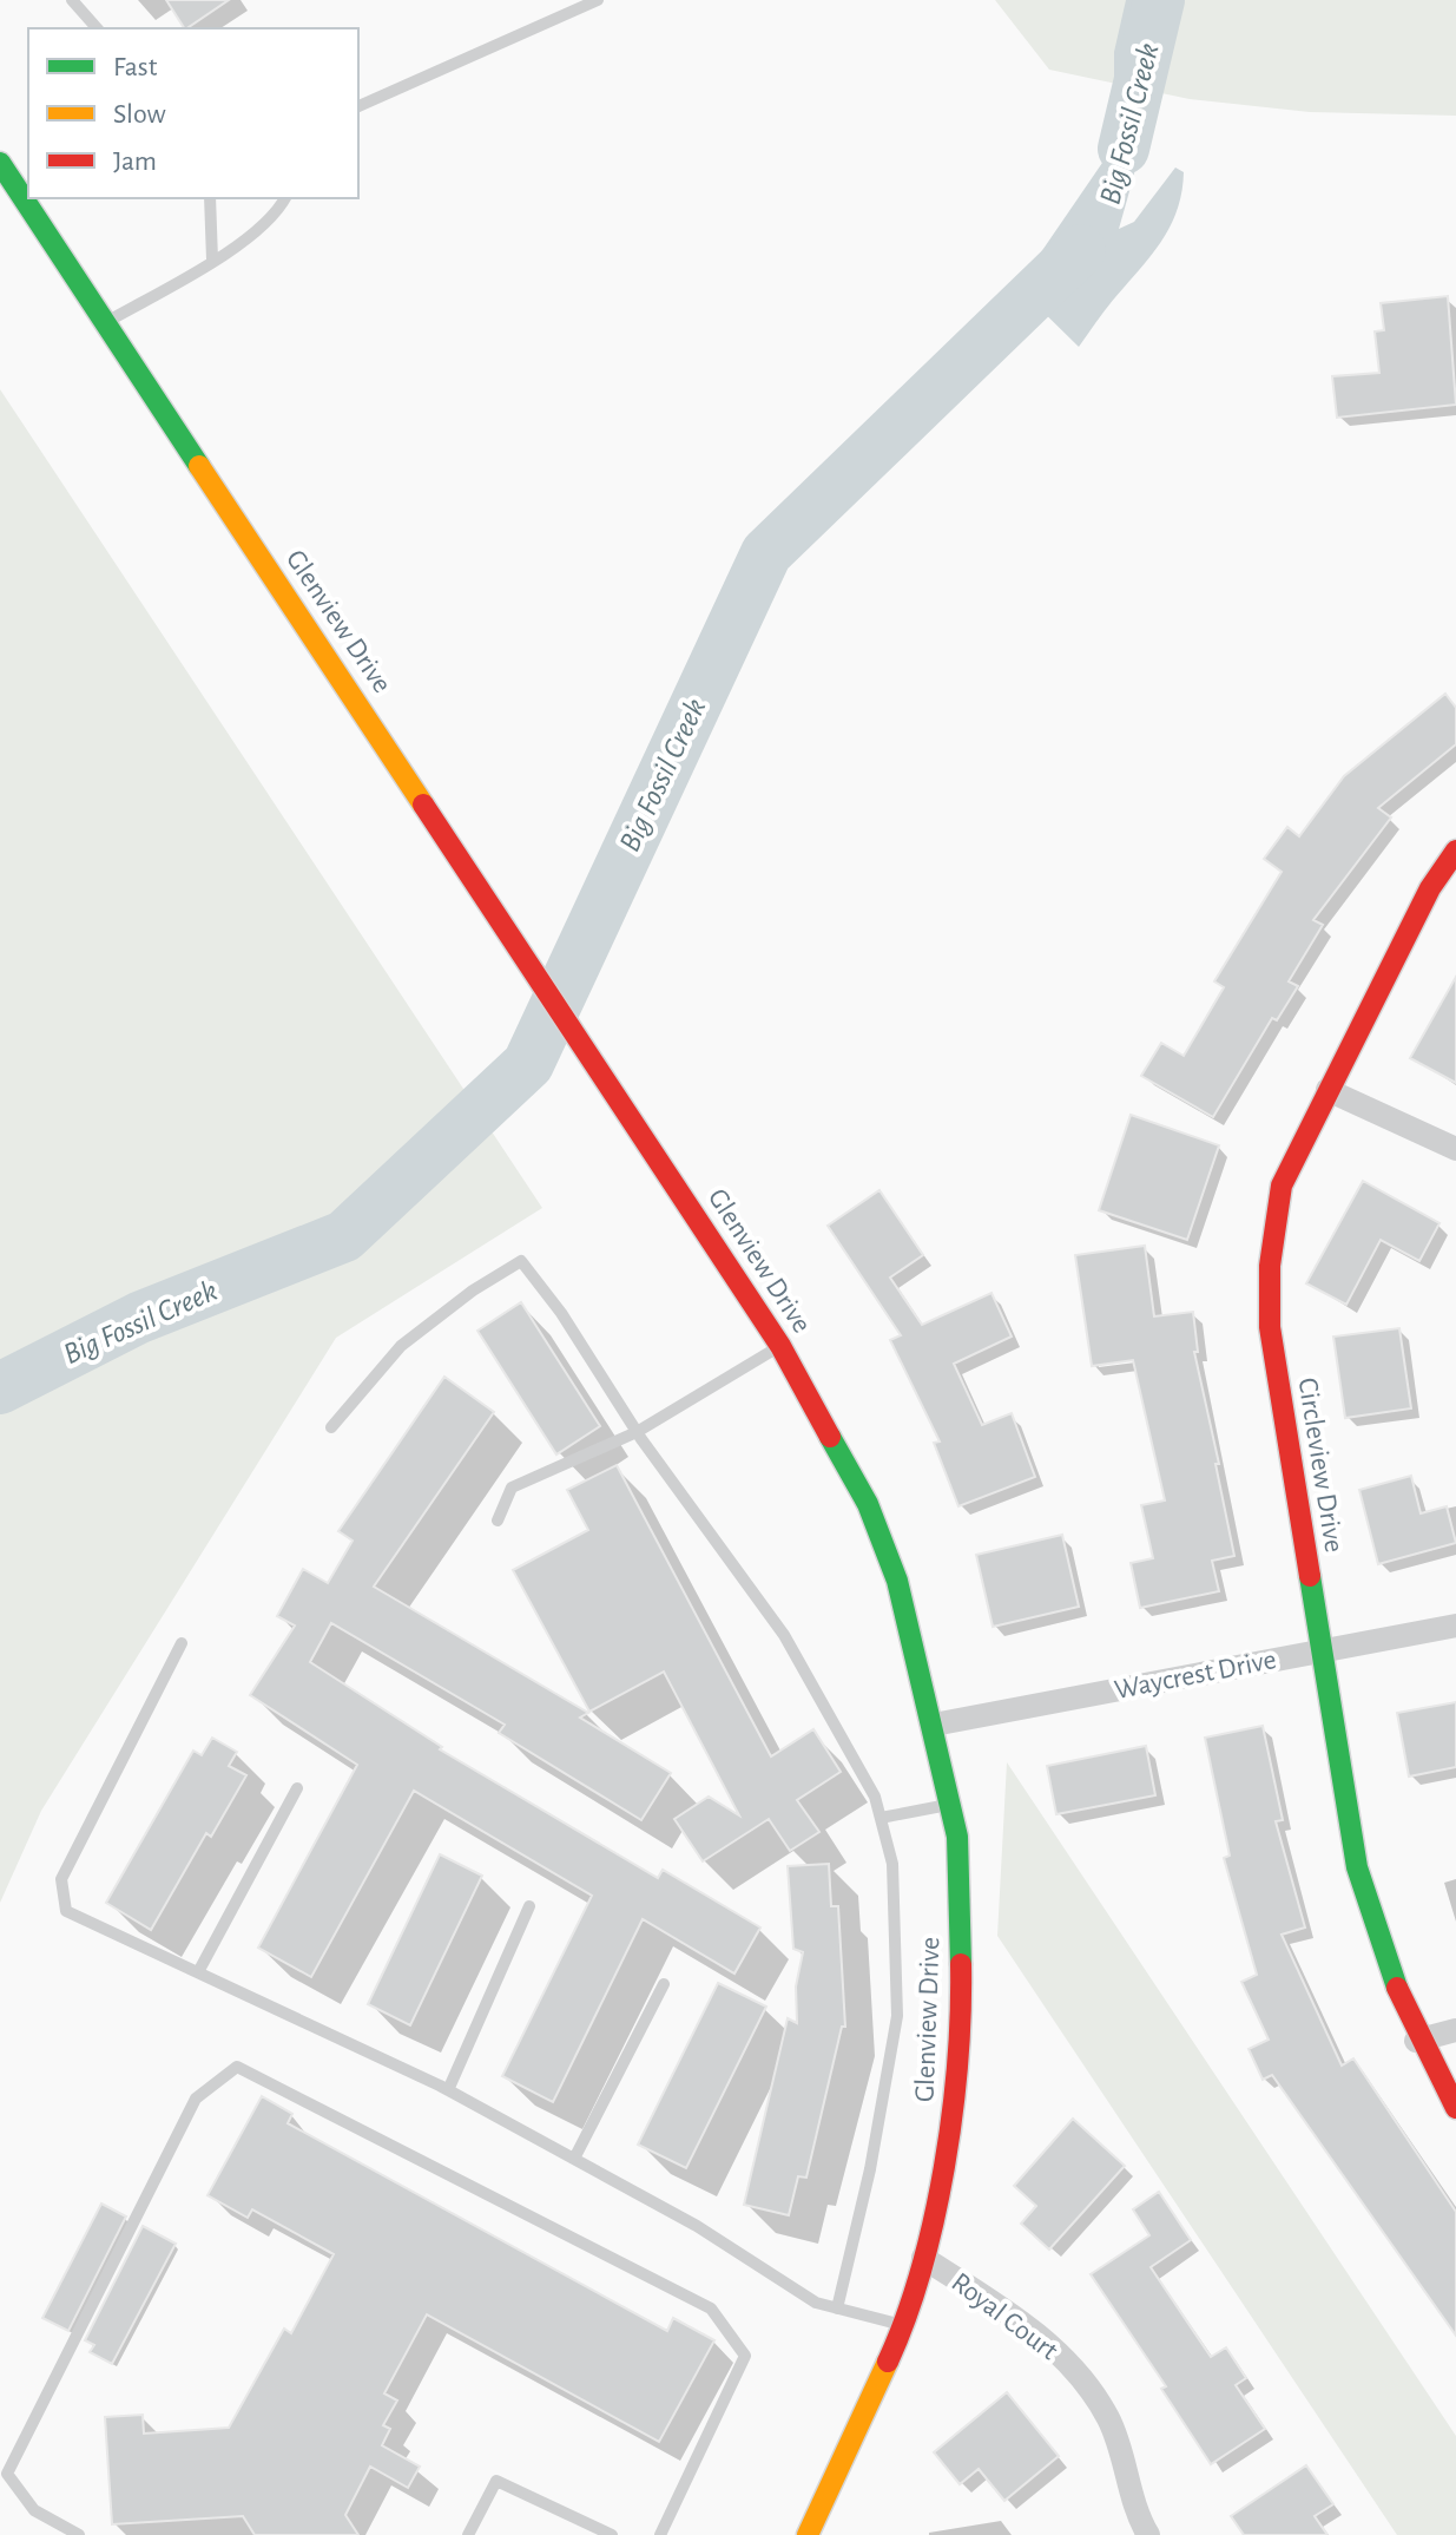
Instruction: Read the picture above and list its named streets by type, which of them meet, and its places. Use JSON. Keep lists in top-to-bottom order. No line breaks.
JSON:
{"streets":{"main road":["Glenview Drive","Circleview Drive"],"street":["Waycrest Drive","Royal Court"]},"crossings":[["Glenview Drive","Waycrest Drive"],["Glenview Drive","Royal Court"],["Circleview Drive","Waycrest Drive"]],"water":["Big Fossil Creek"],"legend":["Fast","Slow","Jam"]}
